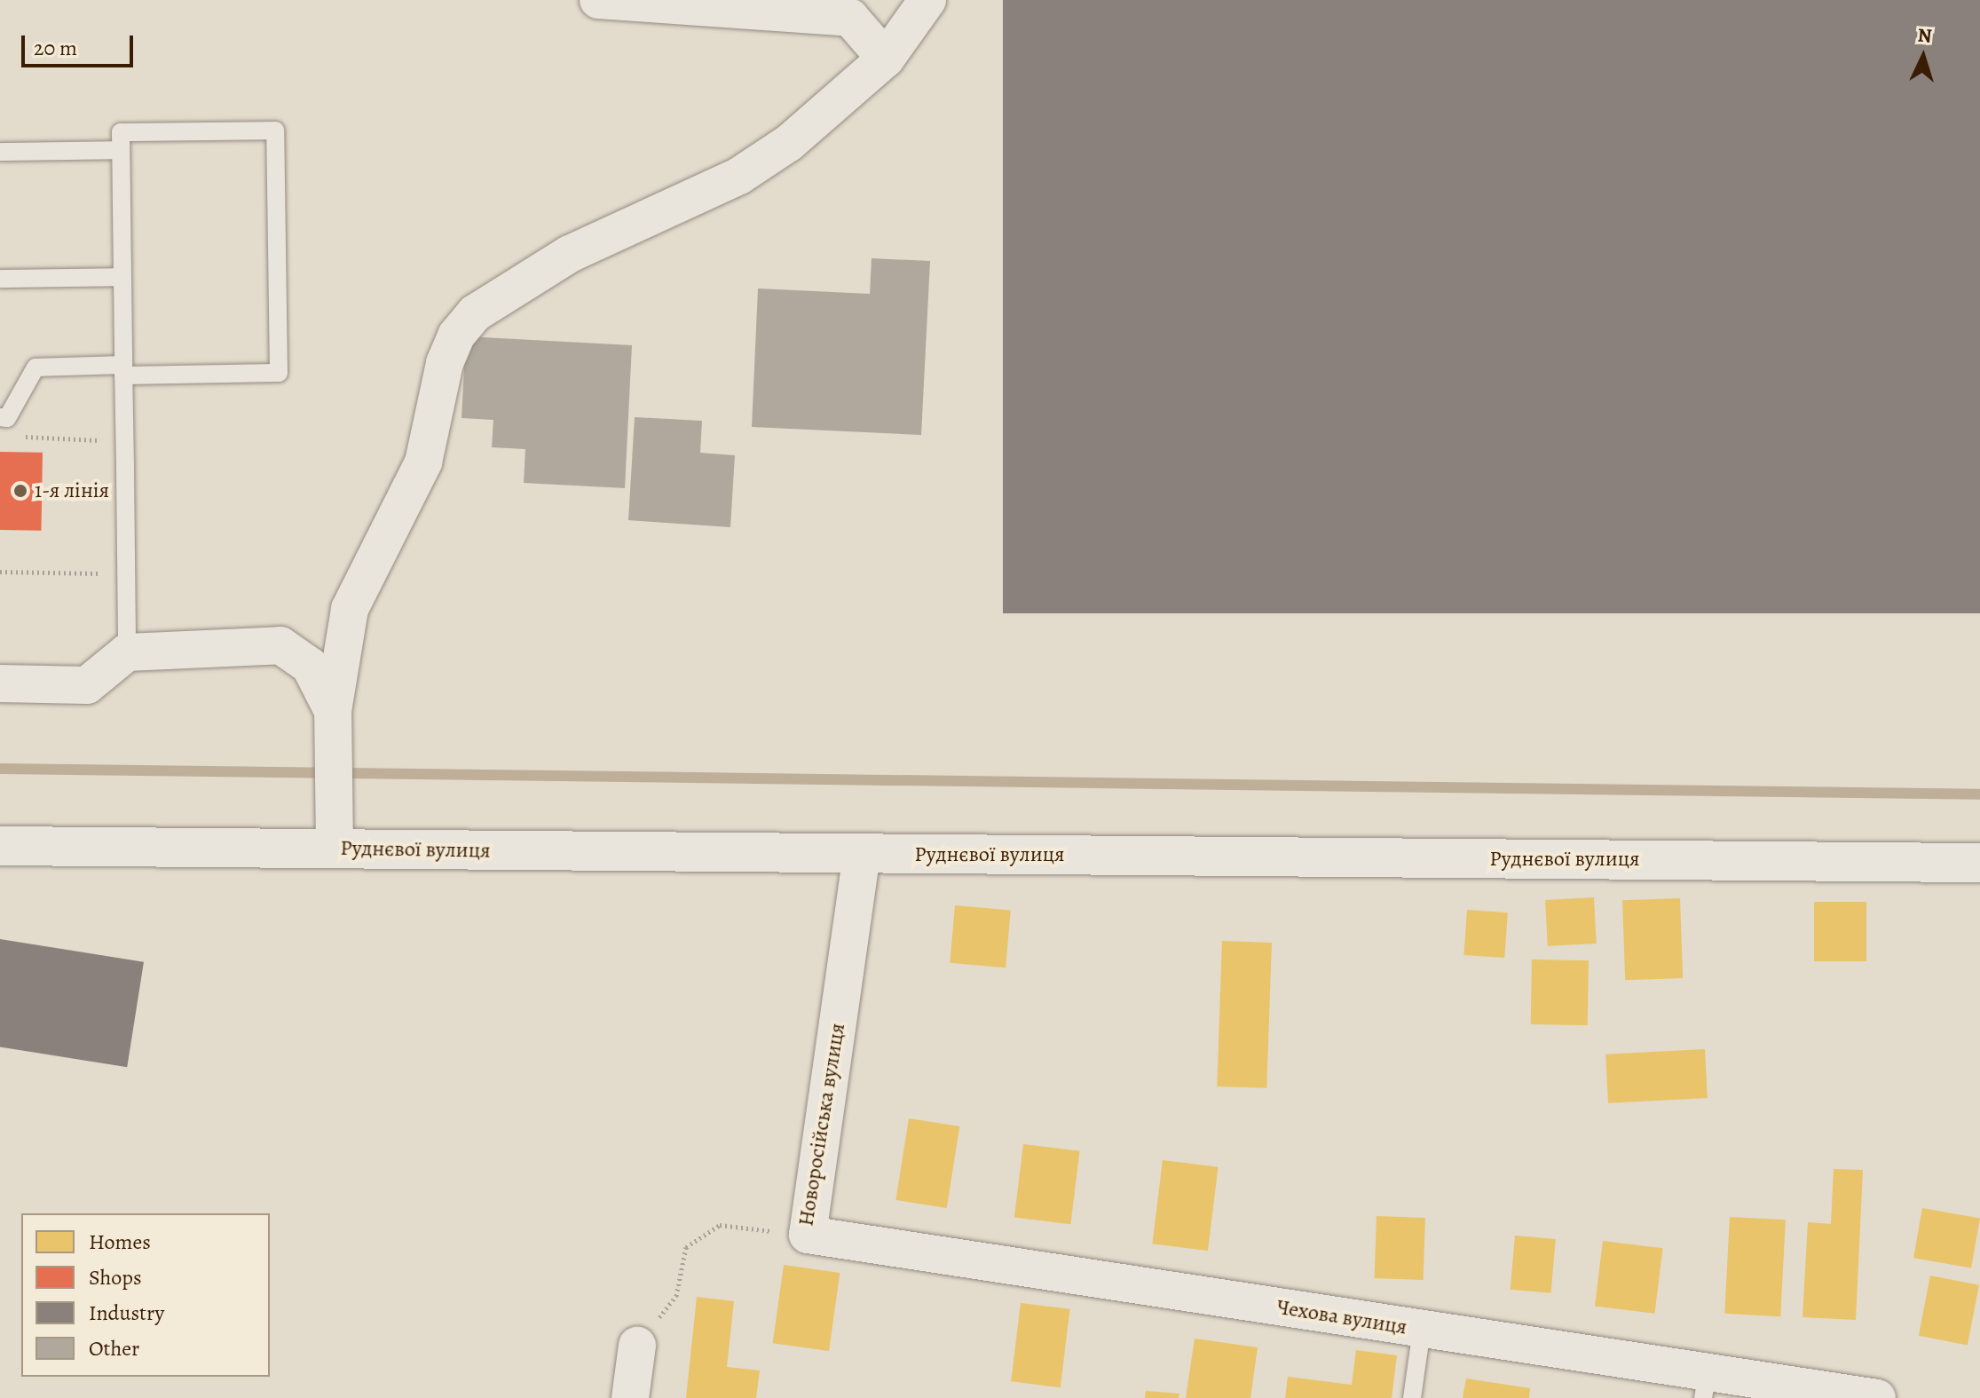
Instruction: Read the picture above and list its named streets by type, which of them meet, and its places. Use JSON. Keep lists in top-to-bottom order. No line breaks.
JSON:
{"streets":{"street":["Руднєвої вулиця","Новоросійська вулиця","Чехова вулиця"]},"crossings":[["Руднєвої вулиця","Новоросійська вулиця"],["Новоросійська вулиця","Чехова вулиця"]],"places":["1-я лінія"],"legend":["Homes","Shops","Industry","Other"],"scale_bar":"20 m","north":"top"}
